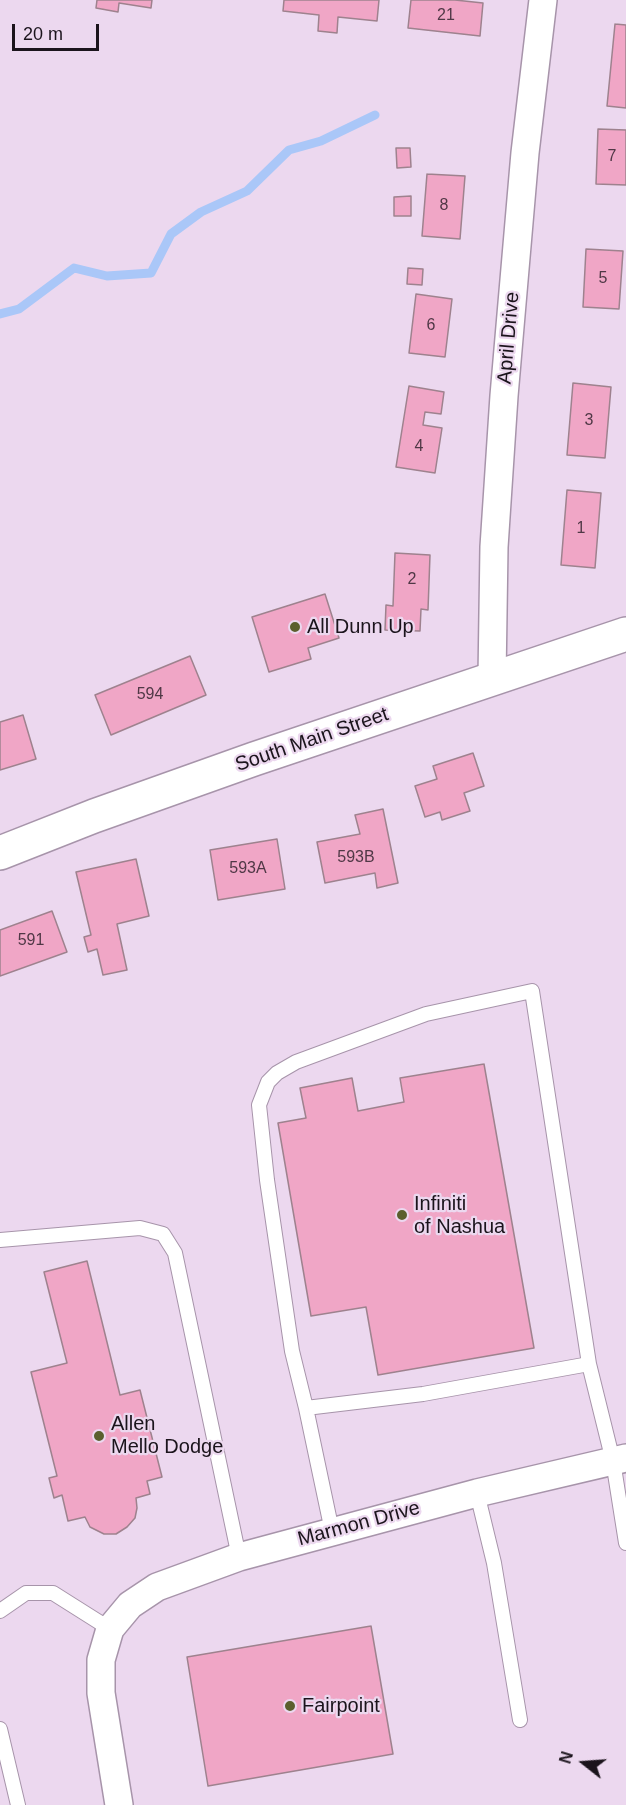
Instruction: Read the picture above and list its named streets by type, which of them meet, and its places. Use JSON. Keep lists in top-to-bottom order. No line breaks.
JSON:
{"streets":{"street":["April Drive","South Main Street","Marmon Drive"]},"crossings":[["April Drive","South Main Street"]],"places":["All Dunn Up","Infiniti of Nashua","Allen Mello Dodge","Fairpoint"],"house_numbers":["21","7","8","5","6","3","4","1","2","594","593B","593A","591"],"scale_bar":"20 m","north":"left"}
